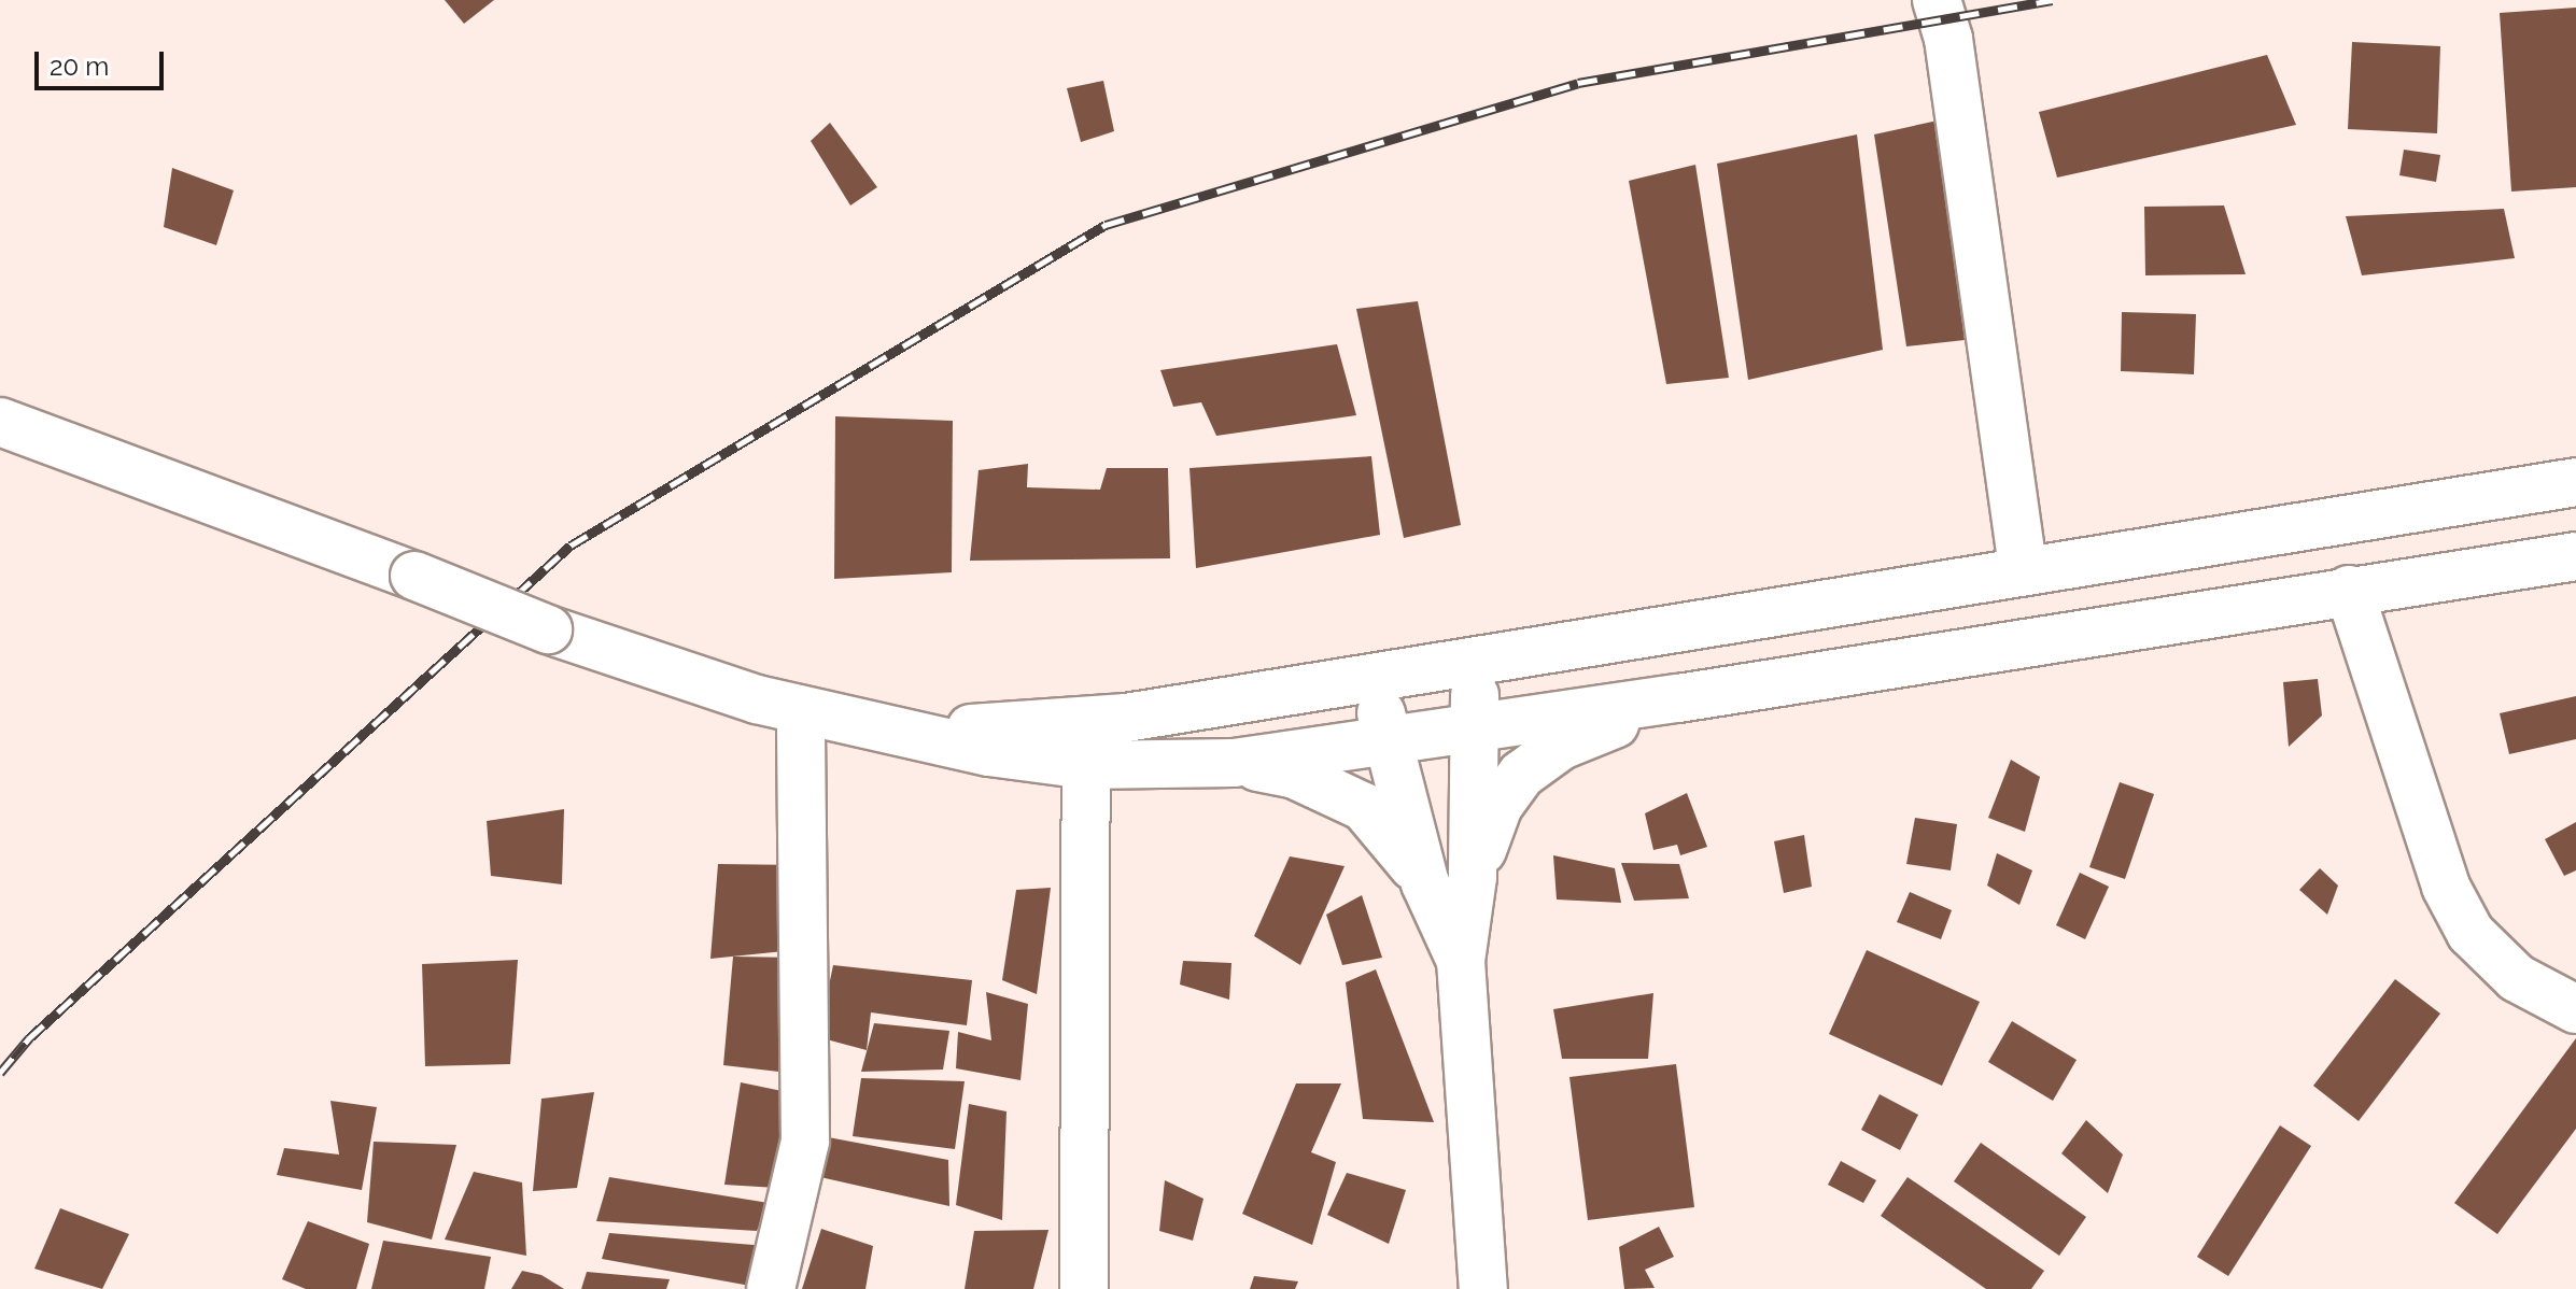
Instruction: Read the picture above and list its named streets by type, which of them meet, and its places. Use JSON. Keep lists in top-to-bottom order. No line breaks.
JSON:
{"scale_bar":"20 m"}
